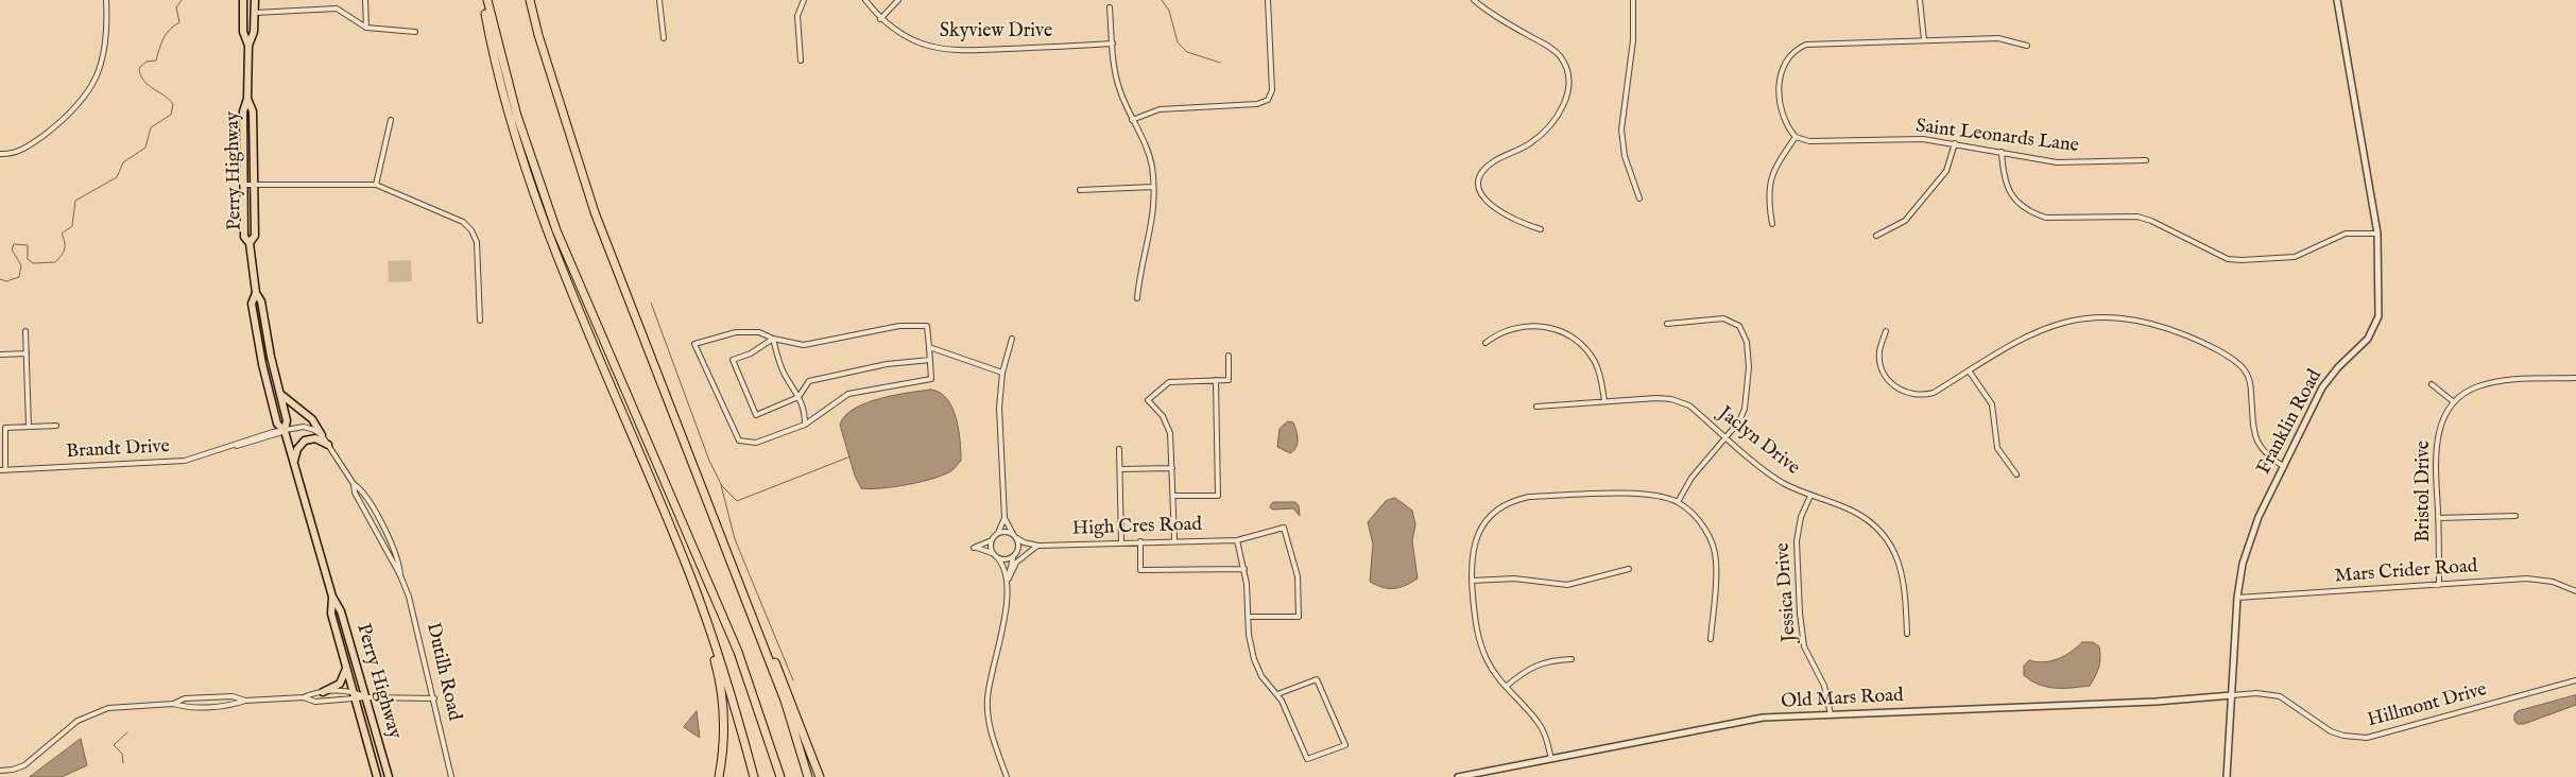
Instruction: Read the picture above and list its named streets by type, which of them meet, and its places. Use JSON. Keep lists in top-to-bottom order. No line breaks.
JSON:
{"streets":{"main road":["Perry Highway"],"street":["Skyview Drive","Saint Leonards Lane","Franklin Road","Jaclyn Drive","Brandt Drive","Bristol Drive","High Cres Road","Mars Crider Road","Jessica Drive","Dutilh Road","Old Mars Road","Hillmont Drive"]},"crossings":[["Perry Highway","Brandt Drive"],["Franklin Road","Mars Crider Road"],["Franklin Road","Old Mars Road"],["Franklin Road","Hillmont Drive"],["Jaclyn Drive","Jessica Drive"],["Bristol Drive","Mars Crider Road"],["Jessica Drive","Old Mars Road"],["Old Mars Road","Hillmont Drive"]]}
